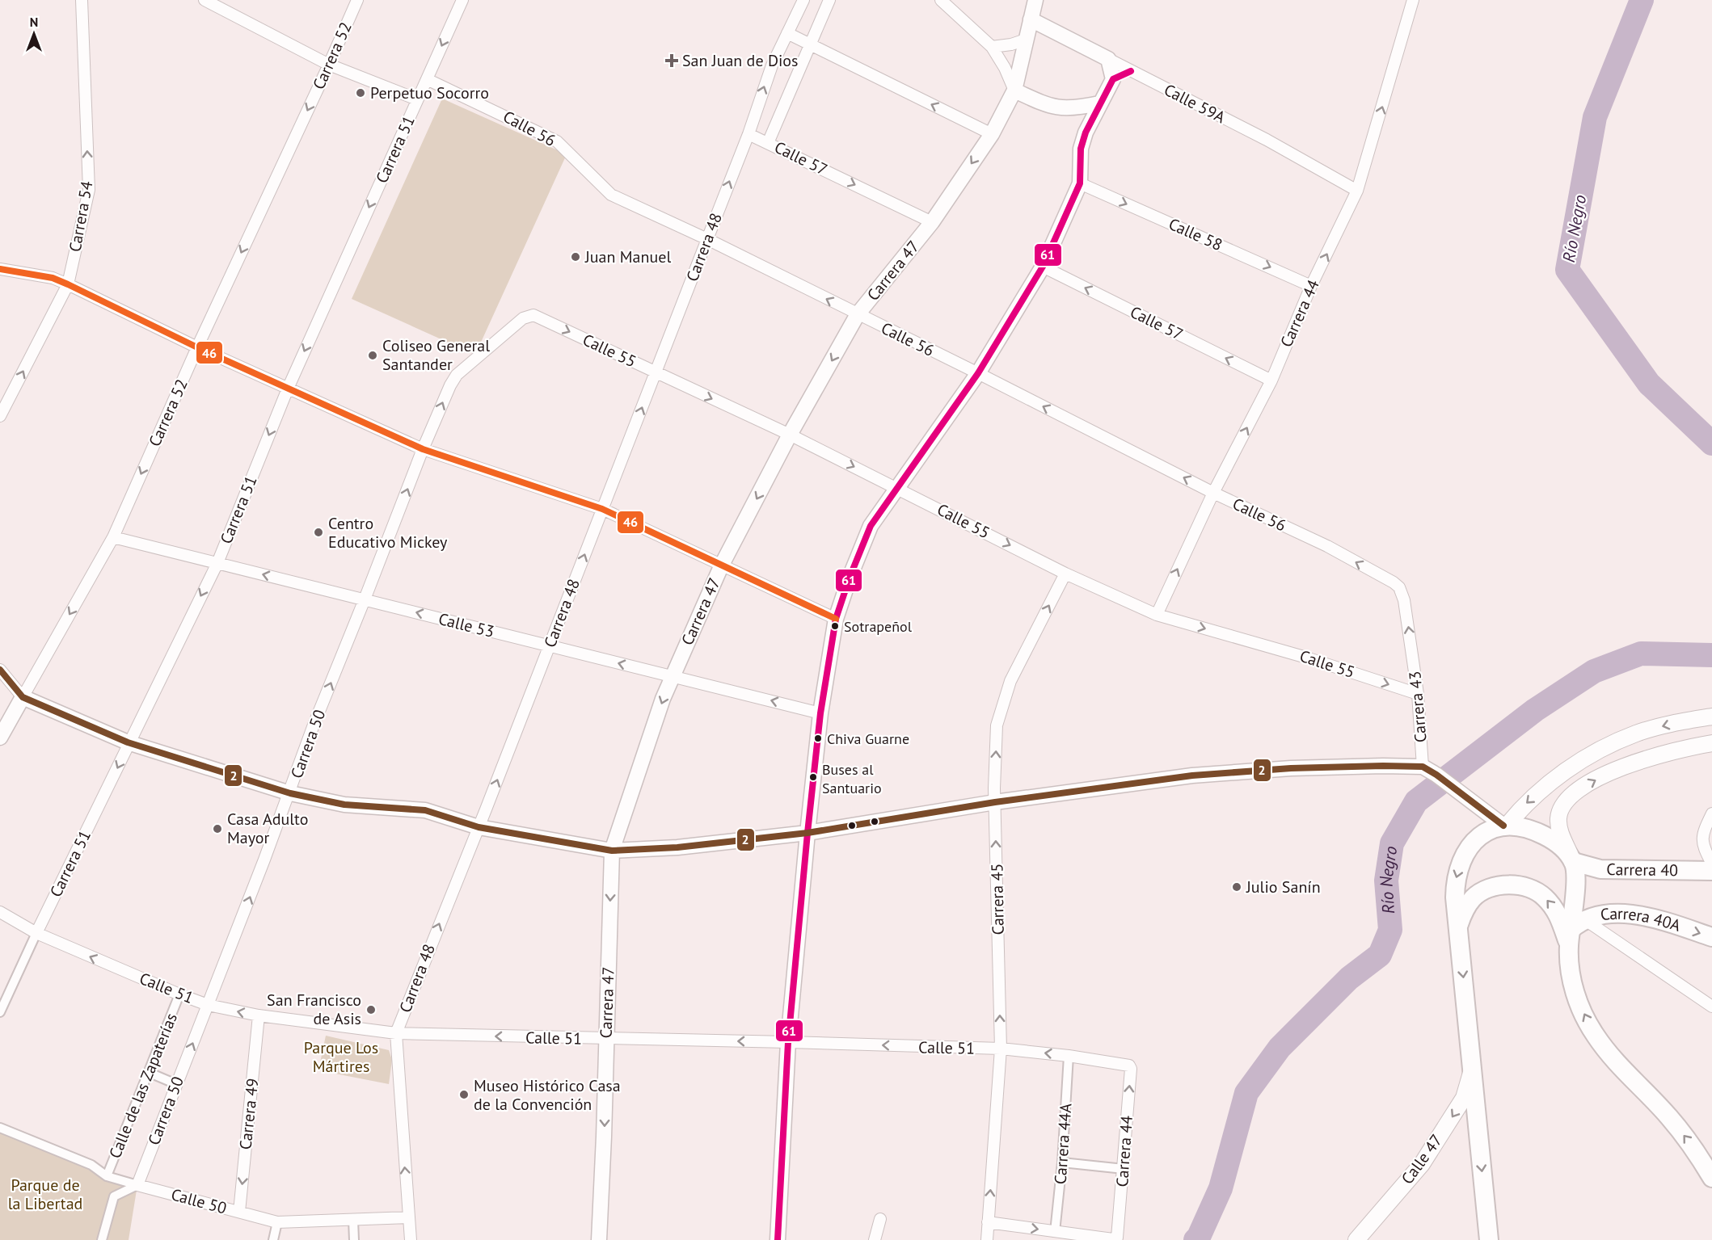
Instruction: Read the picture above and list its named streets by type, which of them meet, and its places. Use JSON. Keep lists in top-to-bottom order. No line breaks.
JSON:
{"streets":{"main road":["Carrera 40","Carrera 40A","Calle 47"],"street":["Carrera 52","Calle 59A","Calle 56","Carrera 51","Calle 57","Carrera 54","Calle 58","Carrera 48","Carrera 47","Carrera 44","Calle 55","Calle 53","Carrera 43","Carrera 50","Carrera 45","Calle 51","Calle de las Zapaterías","Carrera 49","Carrera 44A","Calle 50"]},"crossings":[["Carrera 52","Calle 53"],["Calle 59A","Carrera 47"],["Calle 59A","Carrera 44"],["Calle 56","Carrera 51"],["Calle 56","Carrera 48"],["Calle 56","Carrera 47"],["Calle 56","Carrera 44"],["Calle 56","Carrera 43"],["Carrera 51","Calle 53"],["Carrera 51","Calle 51"],["Calle 57","Carrera 48"],["Calle 57","Carrera 47"],["Calle 57","Carrera 44"],["Calle 58","Carrera 44"],["Carrera 48","Calle 55"],["Carrera 48","Calle 53"],["Carrera 48","Calle 51"],["Carrera 48","Calle 50"],["Carrera 47","Calle 55"],["Carrera 47","Calle 53"],["Carrera 47","Calle 51"],["Carrera 44","Calle 55"],["Carrera 44","Calle 51"],["Carrera 44","Carrera 44A"],["Calle 55","Carrera 43"],["Calle 55","Carrera 50"],["Calle 55","Carrera 45"],["Calle 53","Carrera 50"],["Carrera 50","Calle 51"],["Carrera 50","Calle 50"],["Carrera 45","Calle 51"],["Calle 51","Calle de las Zapaterías"],["Calle 51","Carrera 49"],["Calle 51","Carrera 44A"],["Calle de las Zapaterías","Calle 50"],["Carrera 49","Calle 50"]],"one_way":["Carrera 52","Calle 56","Carrera 51","Carrera 54","Calle 58","Carrera 48","Carrera 44","Calle 55","Calle 53","Carrera 43","Carrera 50","Carrera 45","Carrera 40A","Calle 51","Carrera 49","Calle 47"],"water":["Río Negro"],"parks":["Parque Los Mártires","Parque de la Libertad"],"places":{"health":["San Juan de Dios"],"other":["Perpetuo Socorro","Juan Manuel","Coliseo General Santander","Centro Educativo Mickey","Sotrapeñol","Chiva Guarne","Buses al Santuario","Casa Adulto Mayor","Julio Sanín","San Francisco de Asis","Museo Histórico Casa de la Convención"]},"lines":["transit line 61","transit line 46","transit line 2"],"north":"top"}
